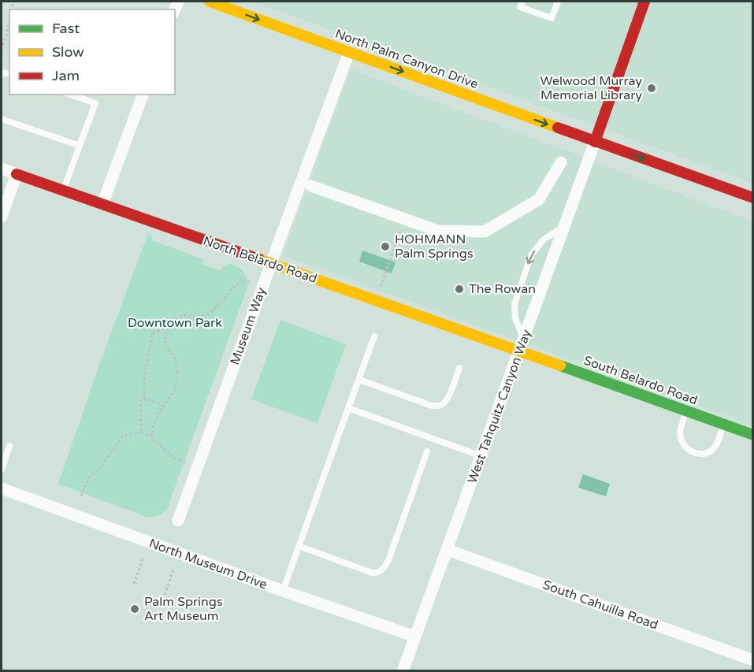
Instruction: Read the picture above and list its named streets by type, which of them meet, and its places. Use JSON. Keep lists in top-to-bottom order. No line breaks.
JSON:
{"streets":{"street":["North Palm Canyon Drive","North Belardo Road","Museum Way","South Belardo Road","West Tahquitz Canyon Way","North Museum Drive","South Cahuilla Road"]},"crossings":[["North Palm Canyon Drive","Museum Way"],["North Palm Canyon Drive","West Tahquitz Canyon Way"],["North Belardo Road","Museum Way"],["North Belardo Road","South Belardo Road"],["North Belardo Road","West Tahquitz Canyon Way"],["South Belardo Road","West Tahquitz Canyon Way"],["West Tahquitz Canyon Way","North Museum Drive"],["West Tahquitz Canyon Way","South Cahuilla Road"]],"one_way":["North Palm Canyon Drive"],"parks":["Downtown Park"],"places":["Welwood Murray Memorial Library","HOHMANN Palm Springs","The Rowan","Palm Springs Art Museum"],"legend":["Fast","Slow","Jam"]}
